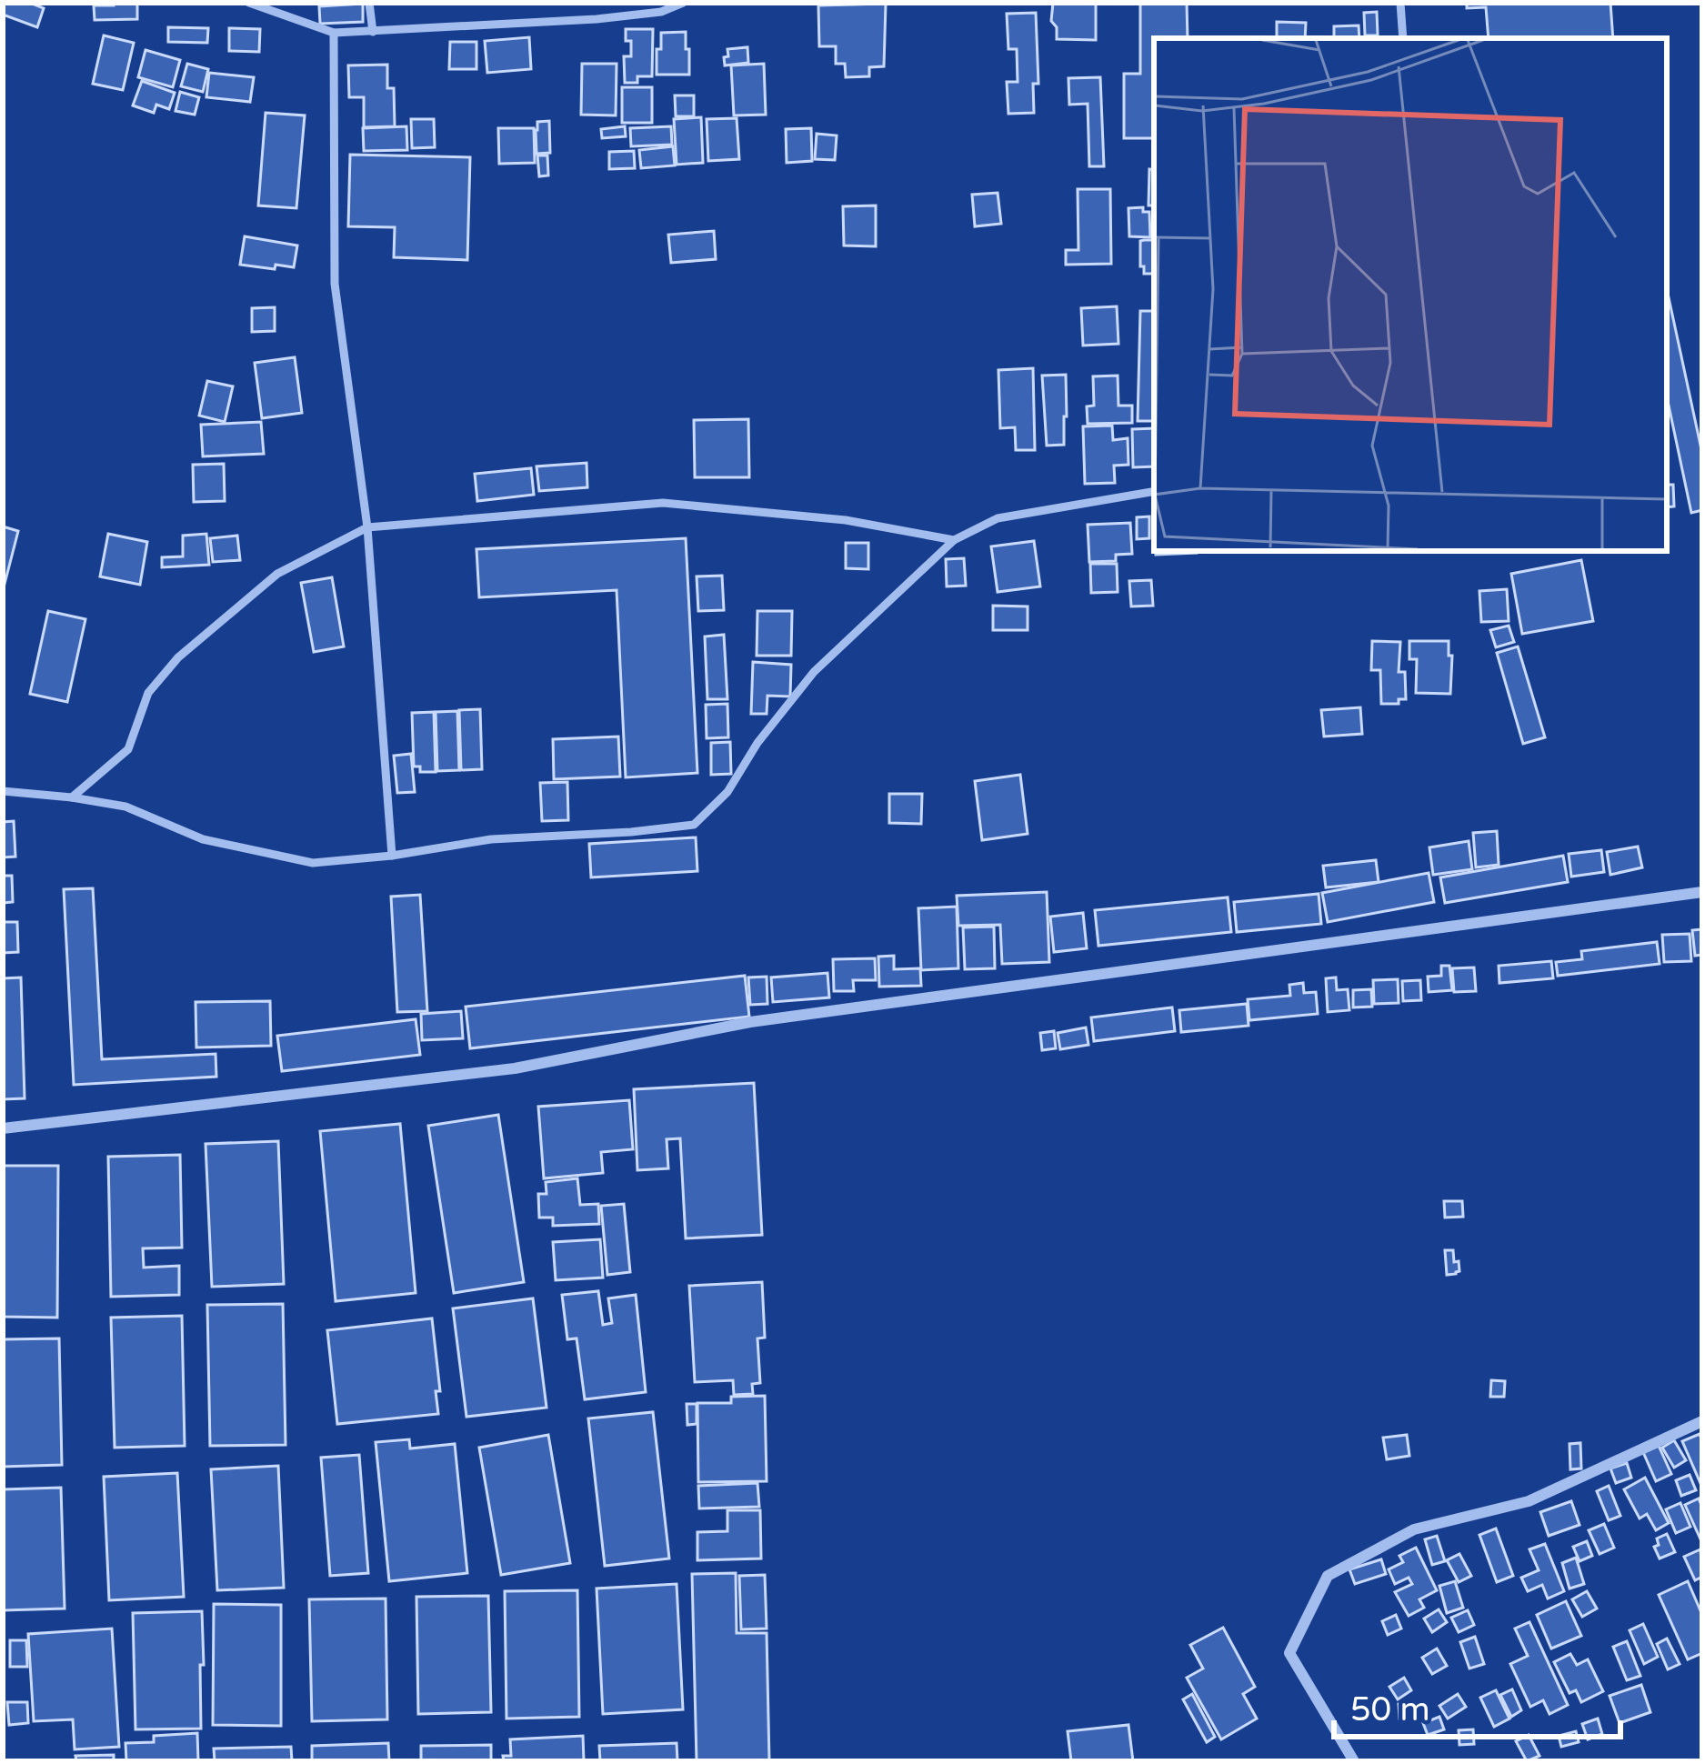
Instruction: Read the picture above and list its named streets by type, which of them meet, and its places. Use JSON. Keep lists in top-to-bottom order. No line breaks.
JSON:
{"scale_bar":"50 m"}
